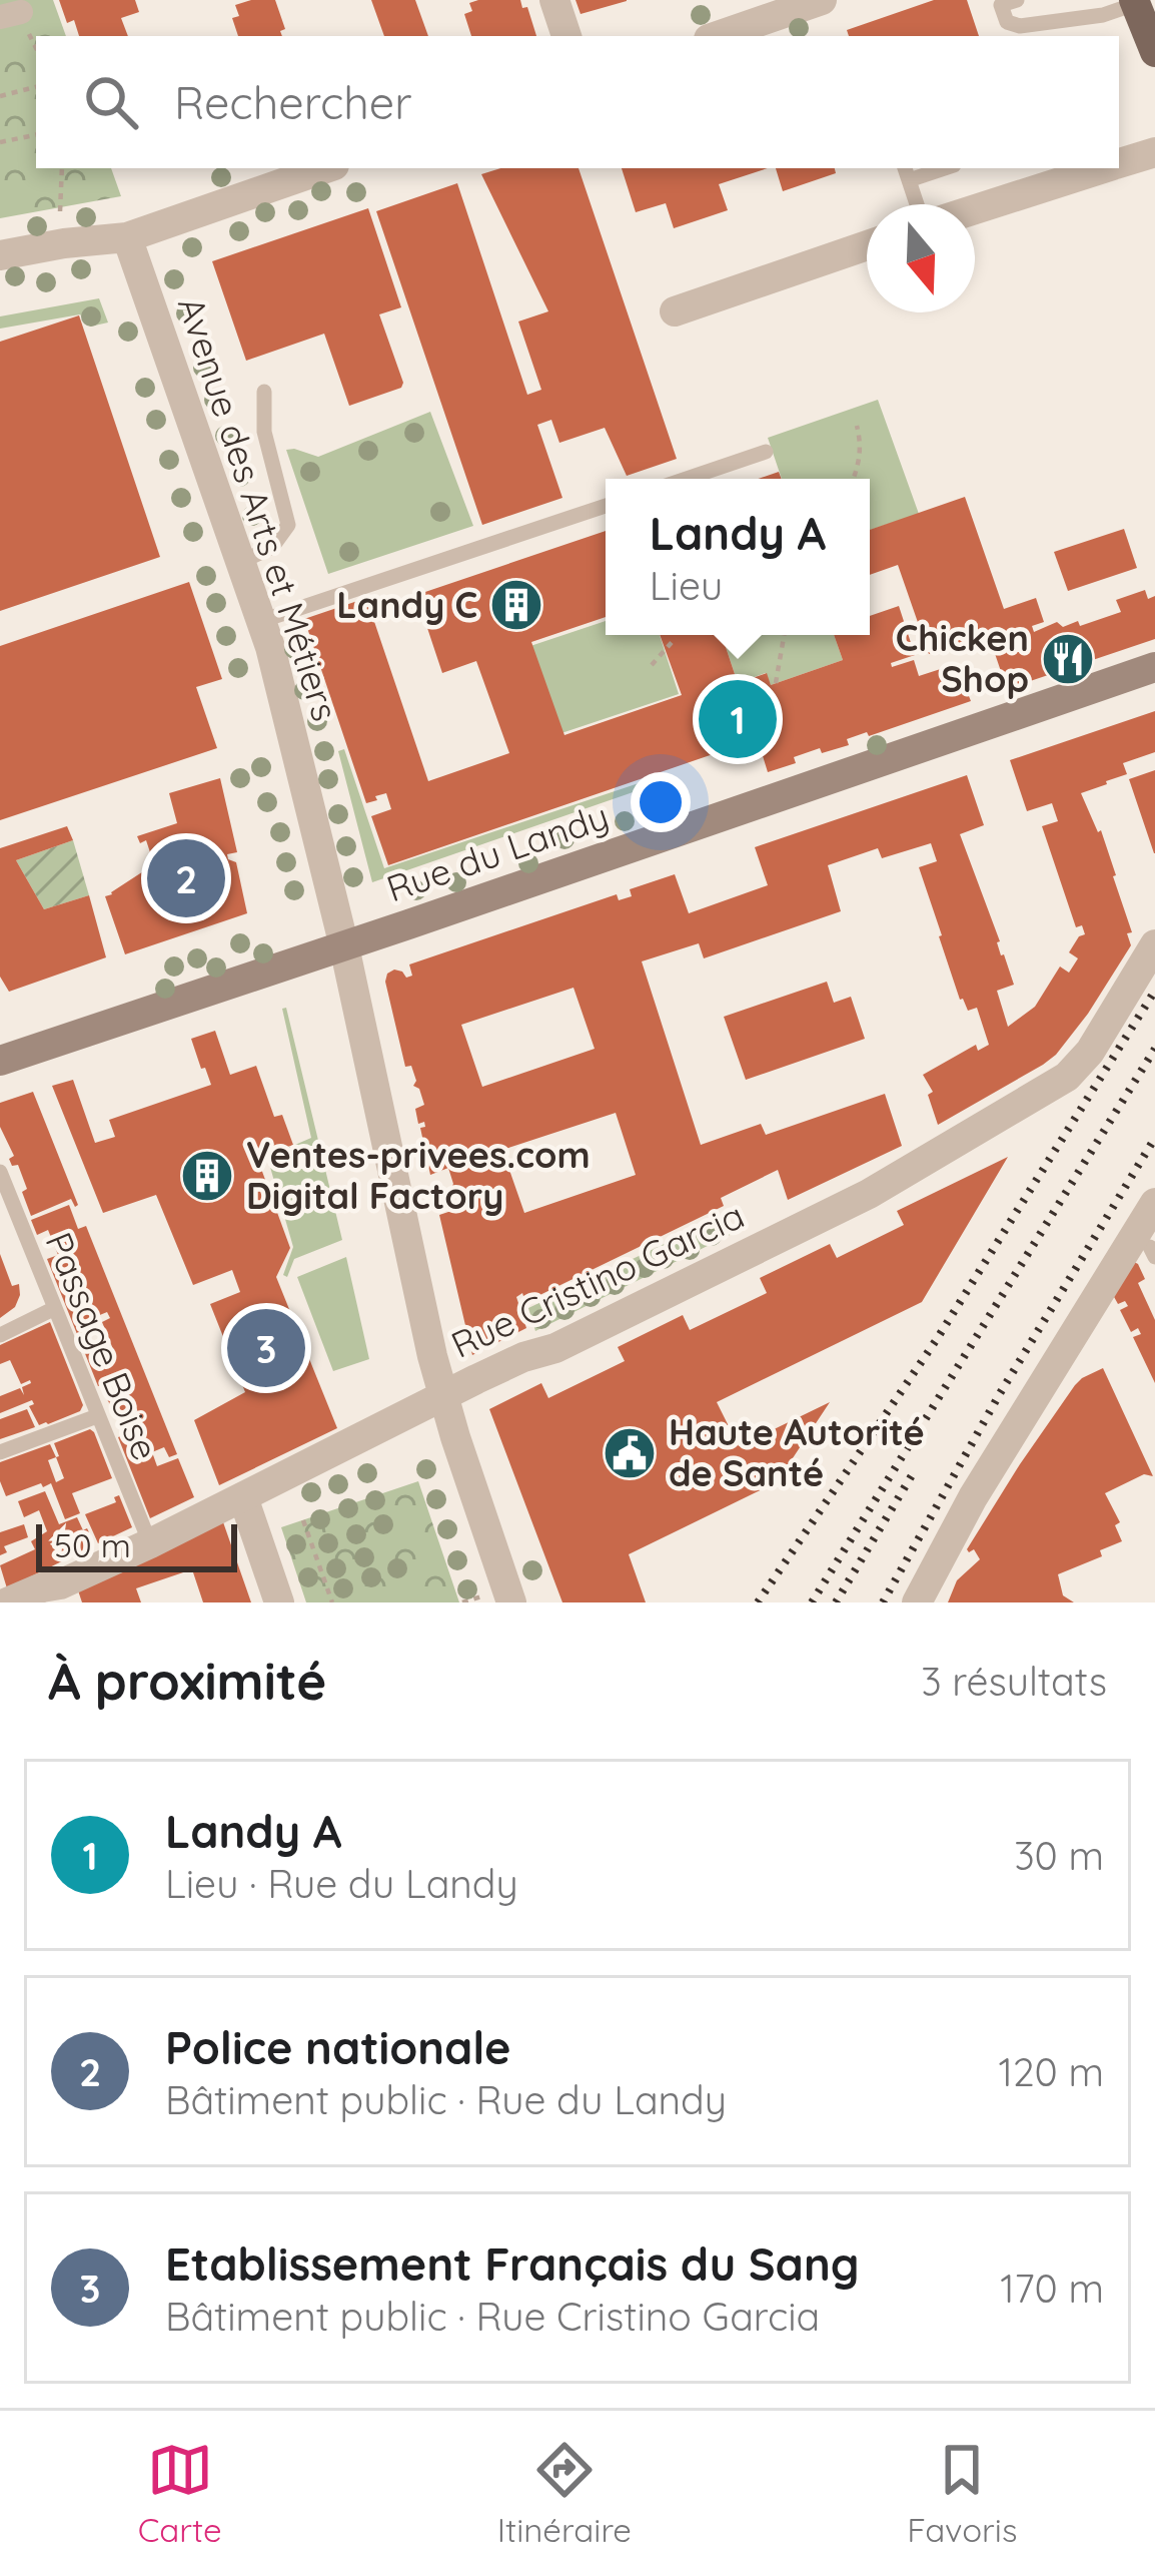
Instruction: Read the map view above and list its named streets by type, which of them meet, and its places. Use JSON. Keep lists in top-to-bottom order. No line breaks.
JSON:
{"streets":{"main road":["Rue du Landy"],"street":["Avenue des Arts et Métiers","Rue Cristino Garcia"],"lane":["Passage Boise"]},"crossings":[["Avenue des Arts et Métiers","Rue du Landy"],["Avenue des Arts et Métiers","Rue Cristino Garcia"],["Rue Cristino Garcia","Passage Boise"]],"places":{"building":["Landy C","Ventes-privees.com Digital Factory"],"restaurant":["Chicken Shop"],"public building":["Haute Autorité de Santé"]},"scale_bar":"50 m","north":"bottom","page":{"search":"Rechercher","popup":["Landy A","Lieu"],"pins":["1","2","3"],"scale":"50 m","heading":["À proximité","3 résultats"],"list":[{"mark":"1","name":"Landy A","note":"Lieu · Rue du Landy","value":"30 m"},{"mark":"2","name":"Police nationale","note":"Bâtiment public · Rue du Landy","value":"120 m"},{"mark":"3","name":"Etablissement Français du Sang","note":"Bâtiment public · Rue Cristino Garcia","value":"170 m"}],"nav":["Carte","Itinéraire","Favoris"]}}
